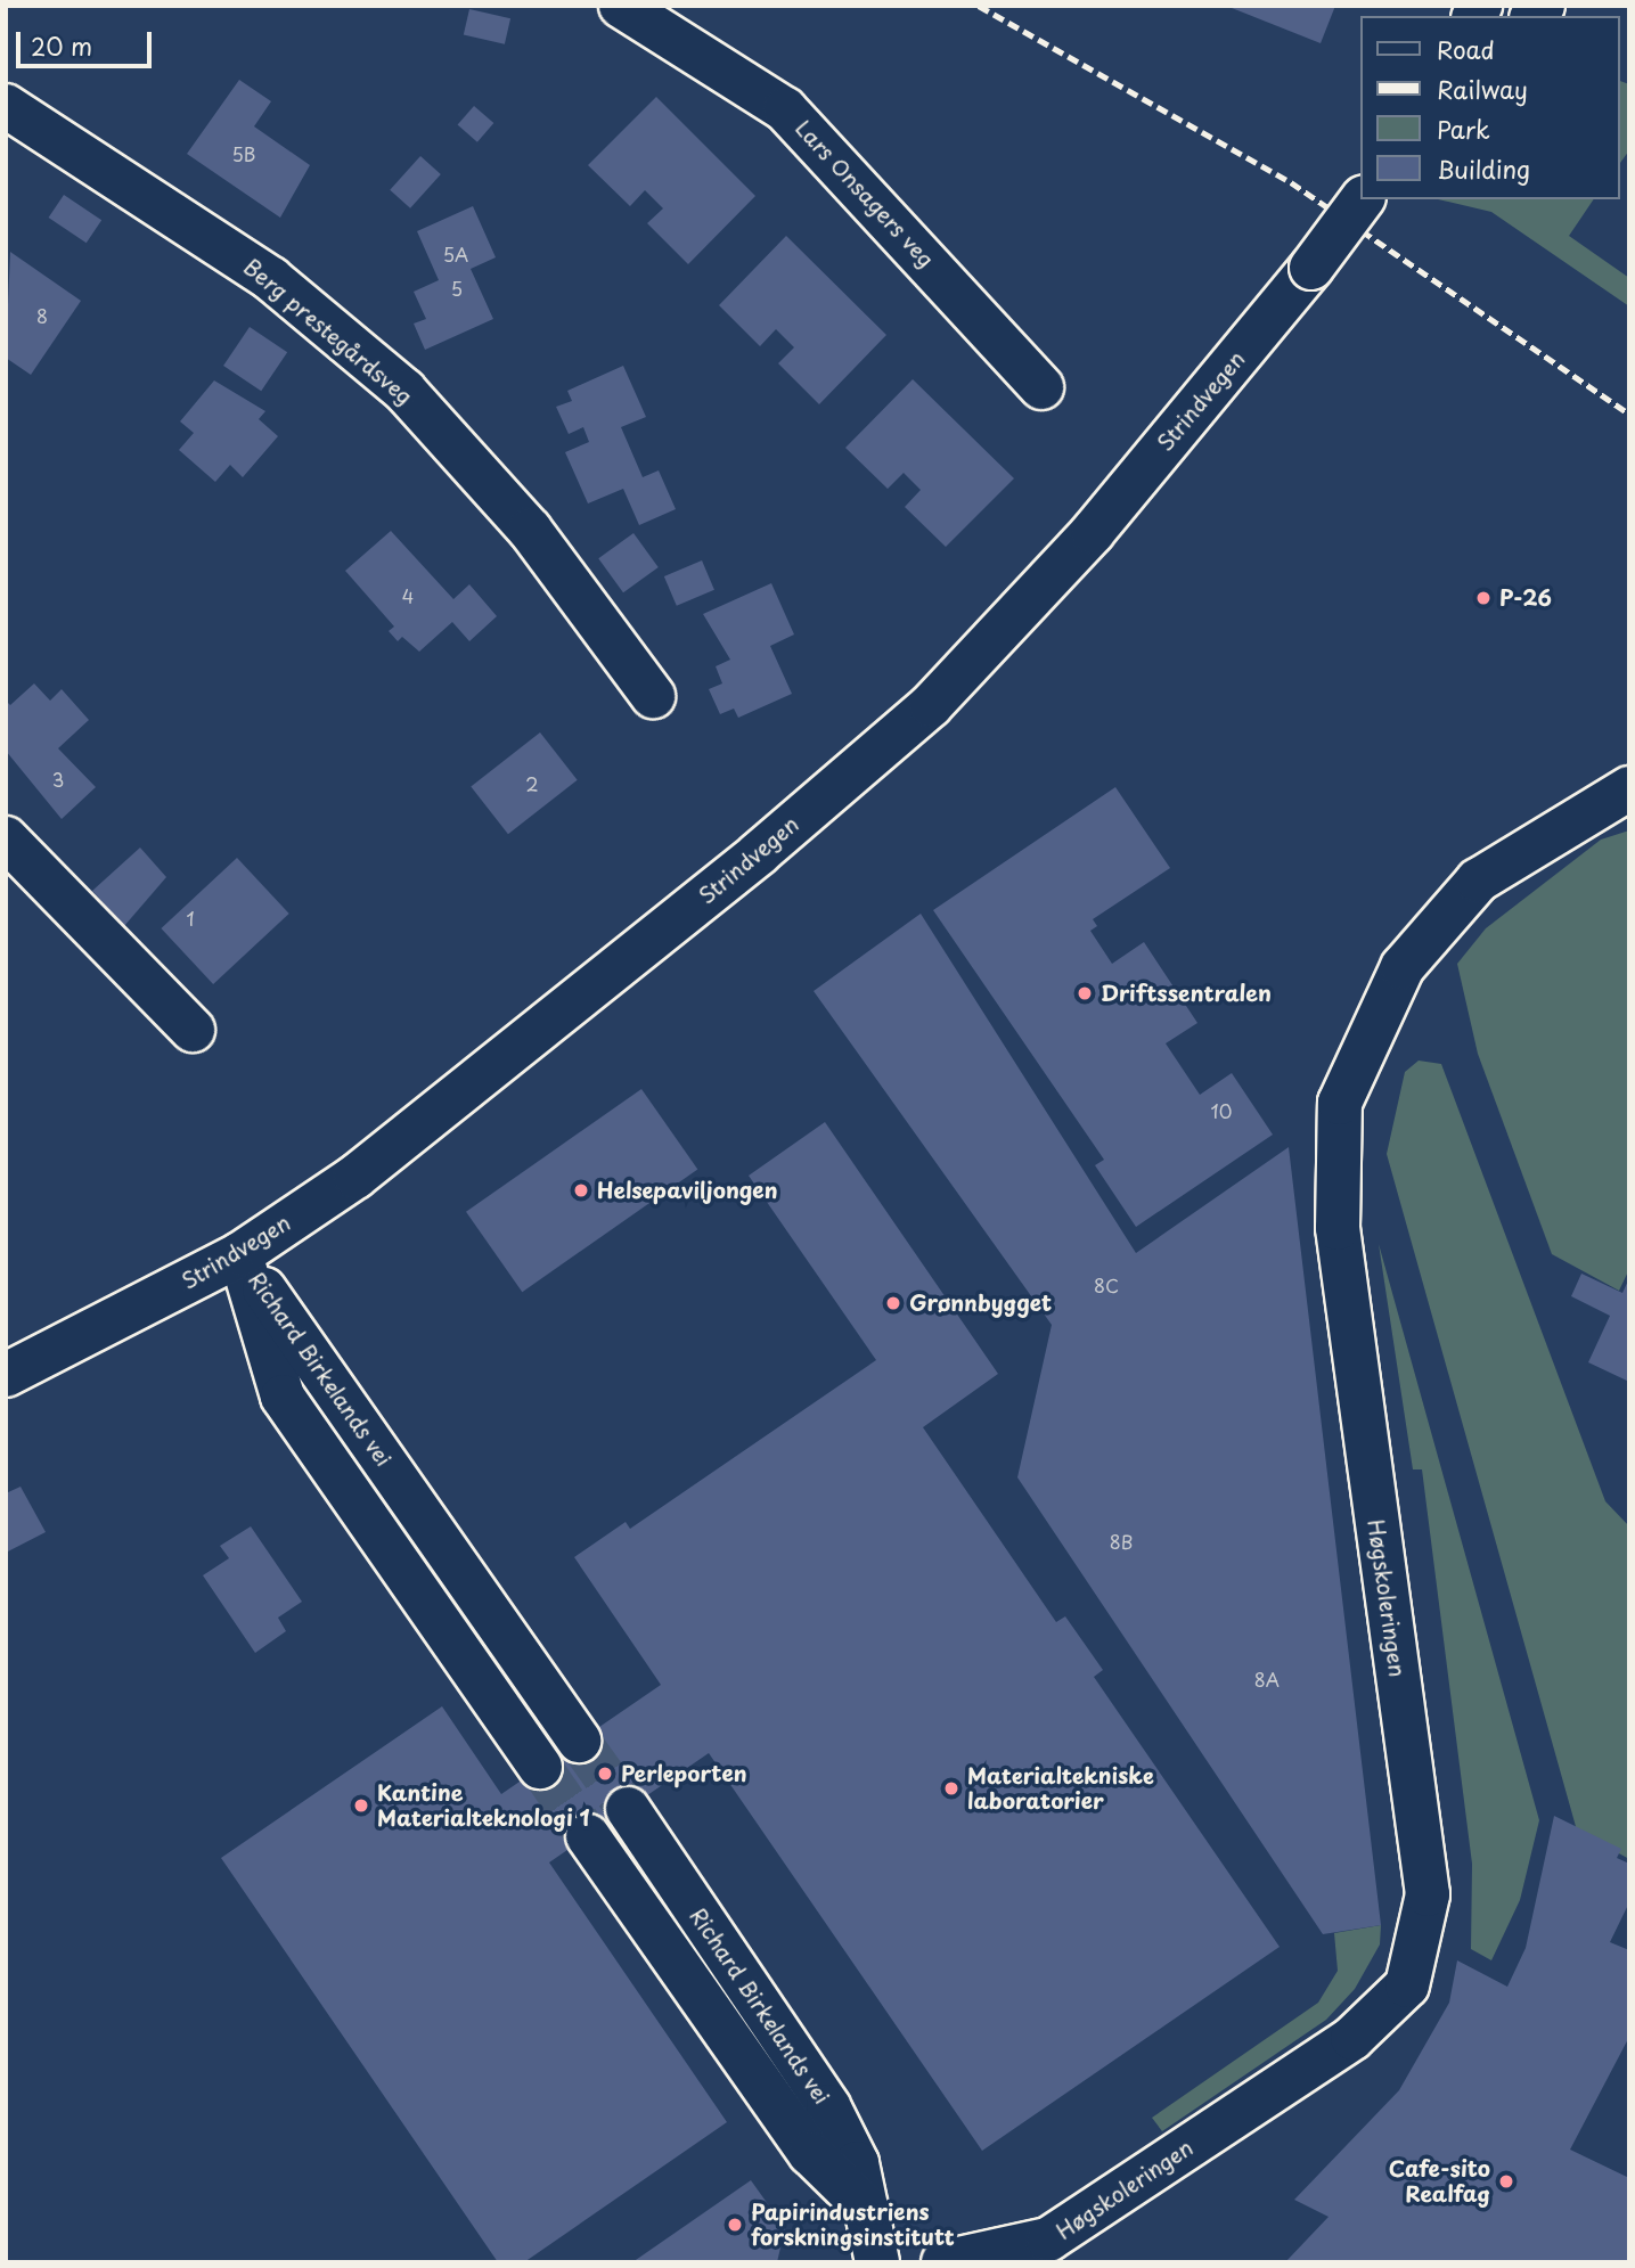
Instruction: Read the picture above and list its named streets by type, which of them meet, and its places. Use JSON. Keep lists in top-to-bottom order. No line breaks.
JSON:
{"streets":{"street":["Lars Onsagers veg","Berg prestegårdsveg","Strindvegen","Richard Birkelands vei","Høgskoleringen"]},"crossings":[["Strindvegen","Richard Birkelands vei"]],"places":["P-26","Driftssentralen","Helsepaviljongen","Grønnbygget","Perleporten","Materialtekniske laboratorier","Kantine Materialteknologi 1","Cafe-sito Realfag","Papirindustriens forskningsinstitutt"],"house_numbers":["5B","5A","5","8","4","3","2","1","10","8C","8B","8A"],"legend":["Road","Railway","Park","Building"],"scale_bar":"20 m"}
